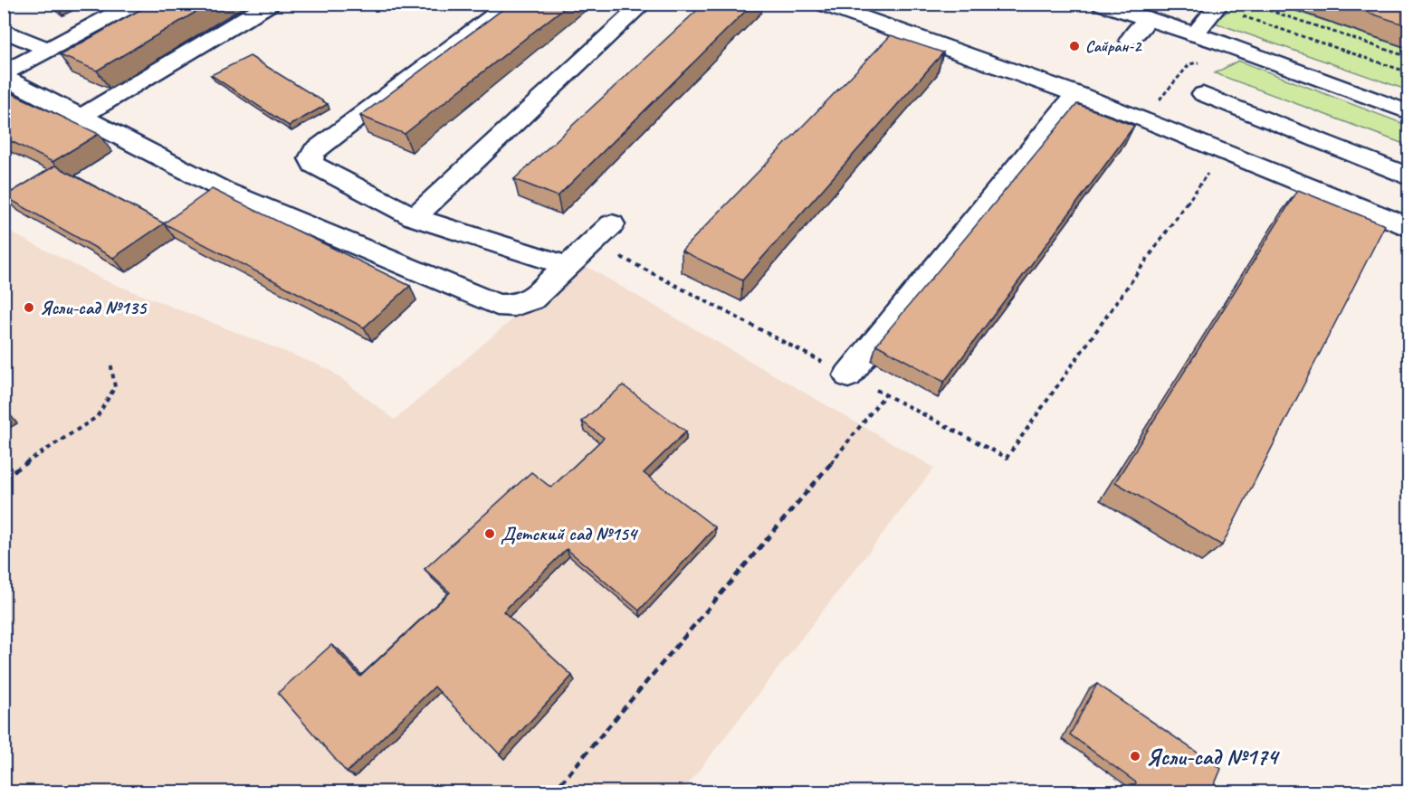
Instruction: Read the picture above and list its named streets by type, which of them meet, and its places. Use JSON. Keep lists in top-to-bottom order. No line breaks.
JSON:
{"places":["Сайран-2","Ясли-сад №135","Детский сад №154","Ясли-сад №174"]}
